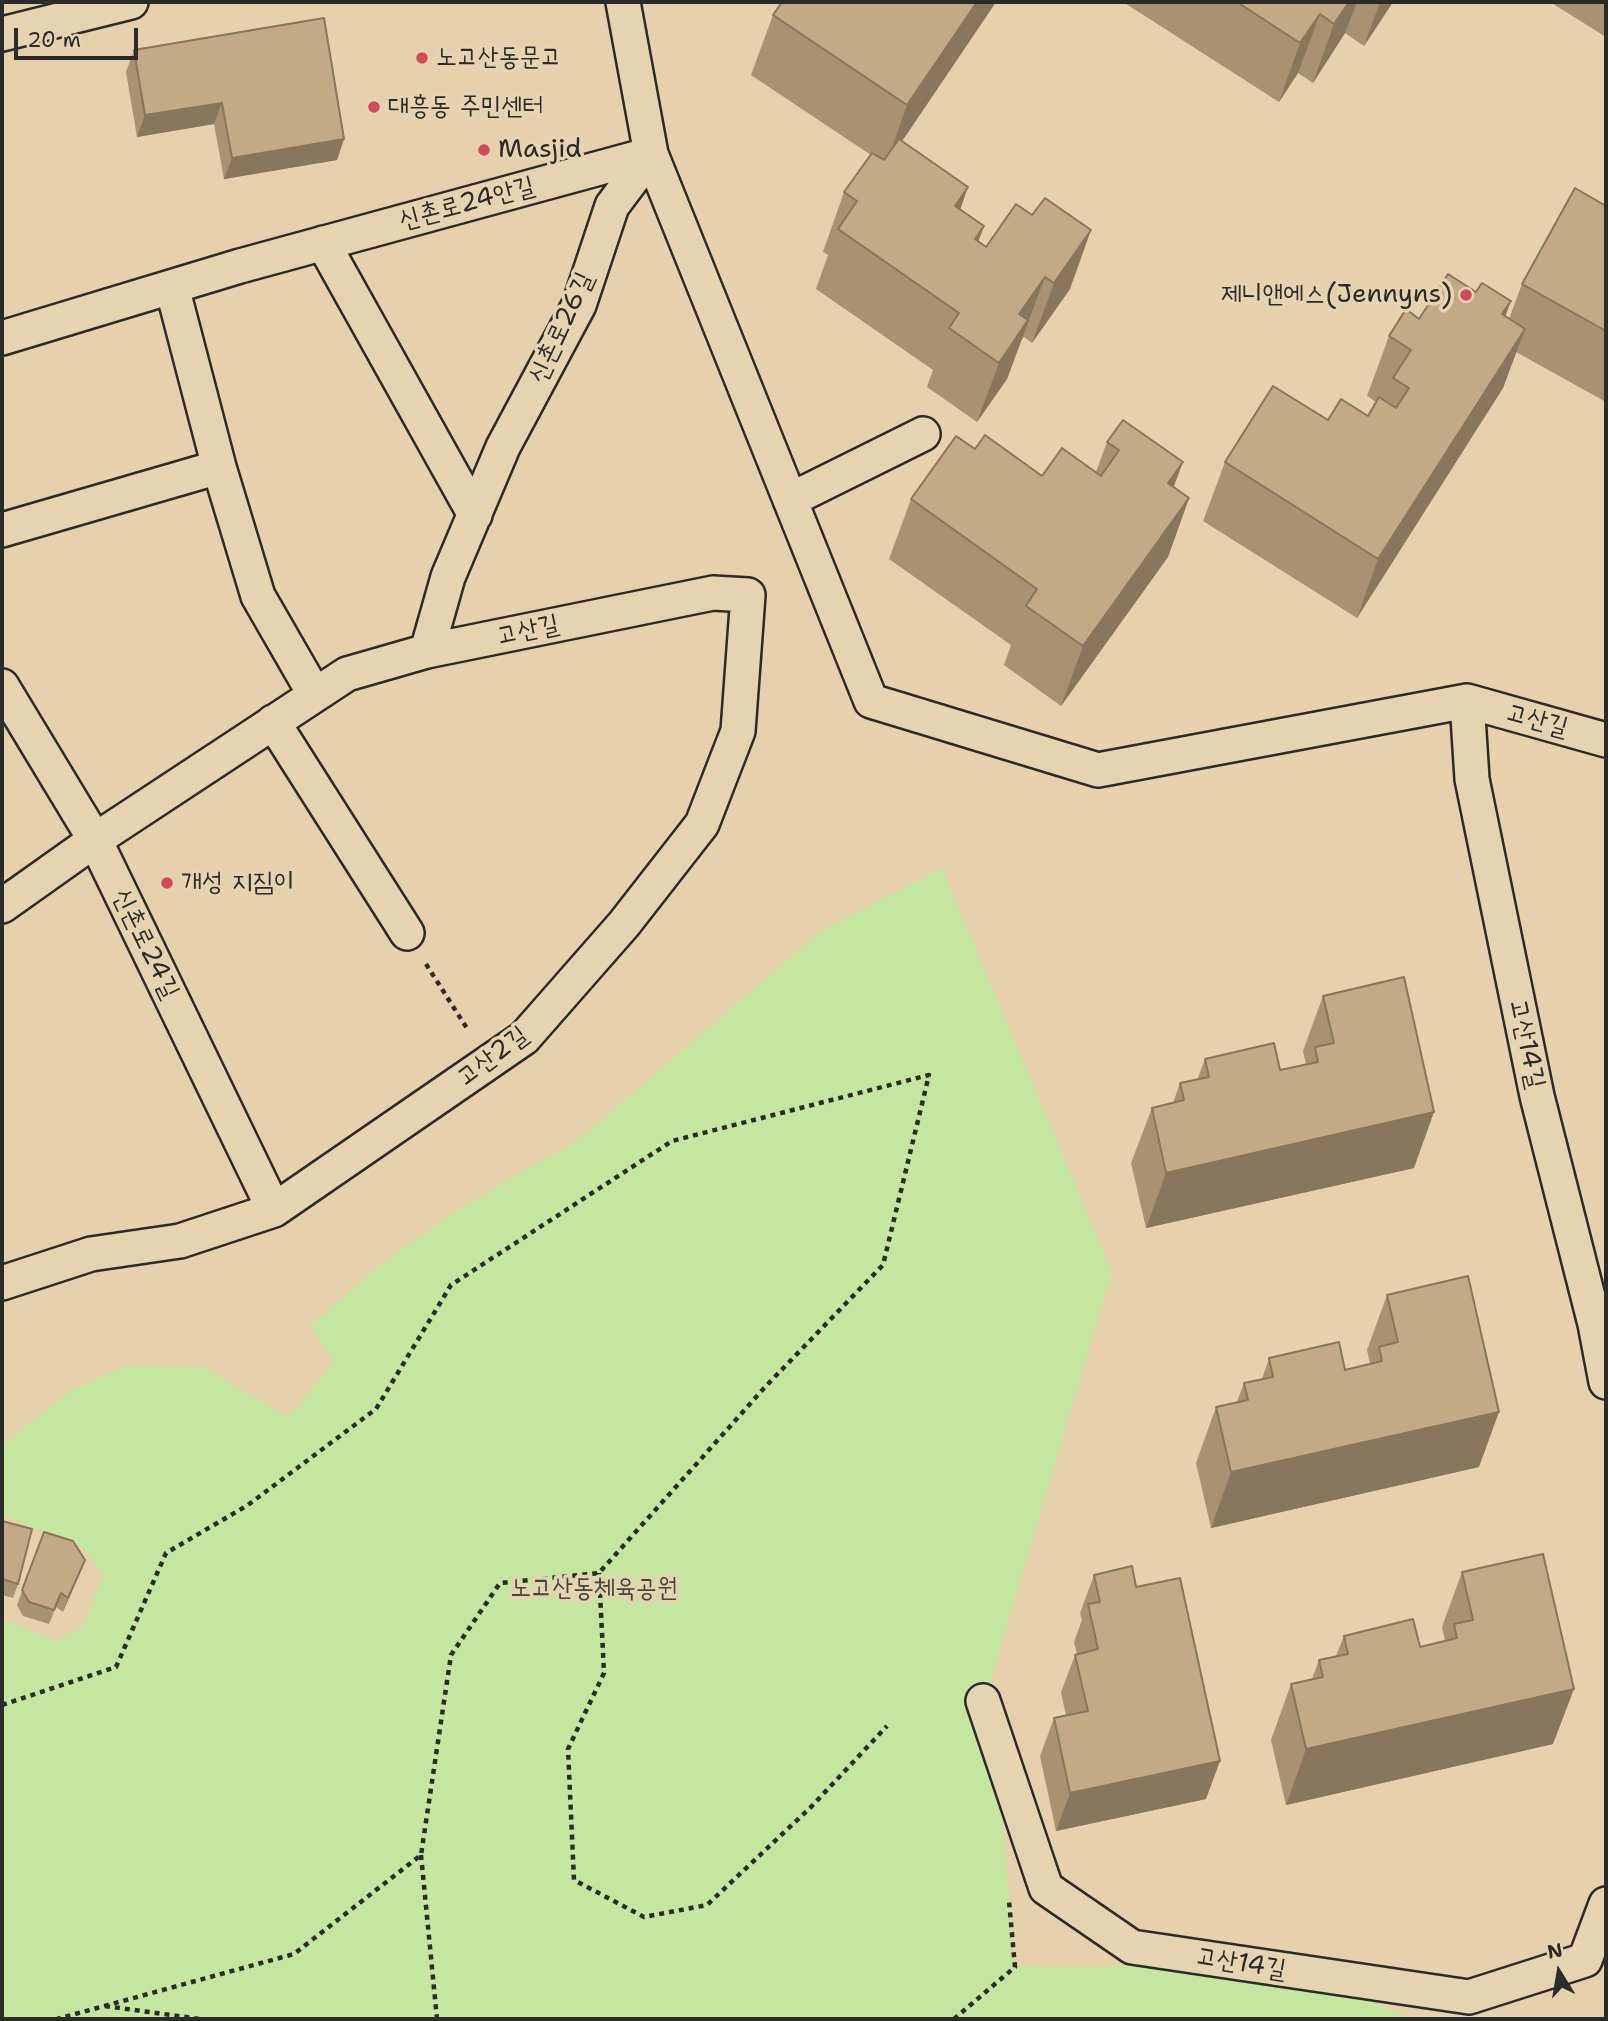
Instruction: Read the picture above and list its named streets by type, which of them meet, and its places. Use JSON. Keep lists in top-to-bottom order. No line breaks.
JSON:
{"streets":{"street":["신촌로24안길","신촌로26길","고산길","신촌로24길","고산14길","고산2길"]},"crossings":[["신촌로24안길","신촌로26길"],["신촌로26길","고산길"],["고산길","신촌로24길"],["고산길","고산14길"],["고산길","고산2길"],["신촌로24길","고산2길"]],"parks":["노고산동체육공원"],"places":["노고산동문고","대흥동 주민센터","Masjid","제니앤에스(Jennyns)","개성 지짐이"],"scale_bar":"20 m","north":"top"}
